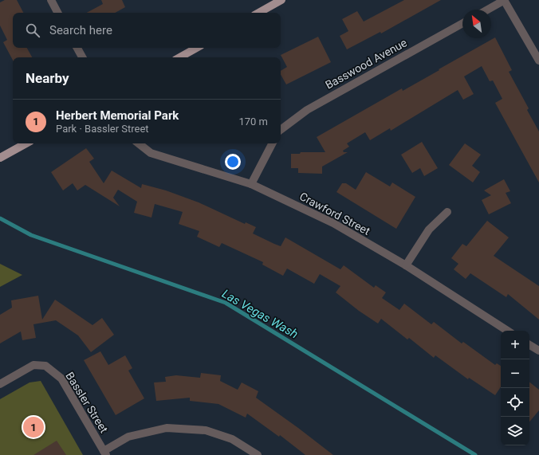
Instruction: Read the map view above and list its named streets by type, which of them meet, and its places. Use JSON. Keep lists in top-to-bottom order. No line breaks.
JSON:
{"streets":{"street":["Basswood Avenue","Crawford Street","Bassler Street"]},"water":["Las Vegas Wash"],"north":"top left","page":{"search":"Search here","heading":"Nearby","list":[{"mark":"1","name":"Herbert Memorial Park","note":"Park · Bassler Street","value":"170 m"}],"map_buttons":["+","−"],"pins":"1"}}
